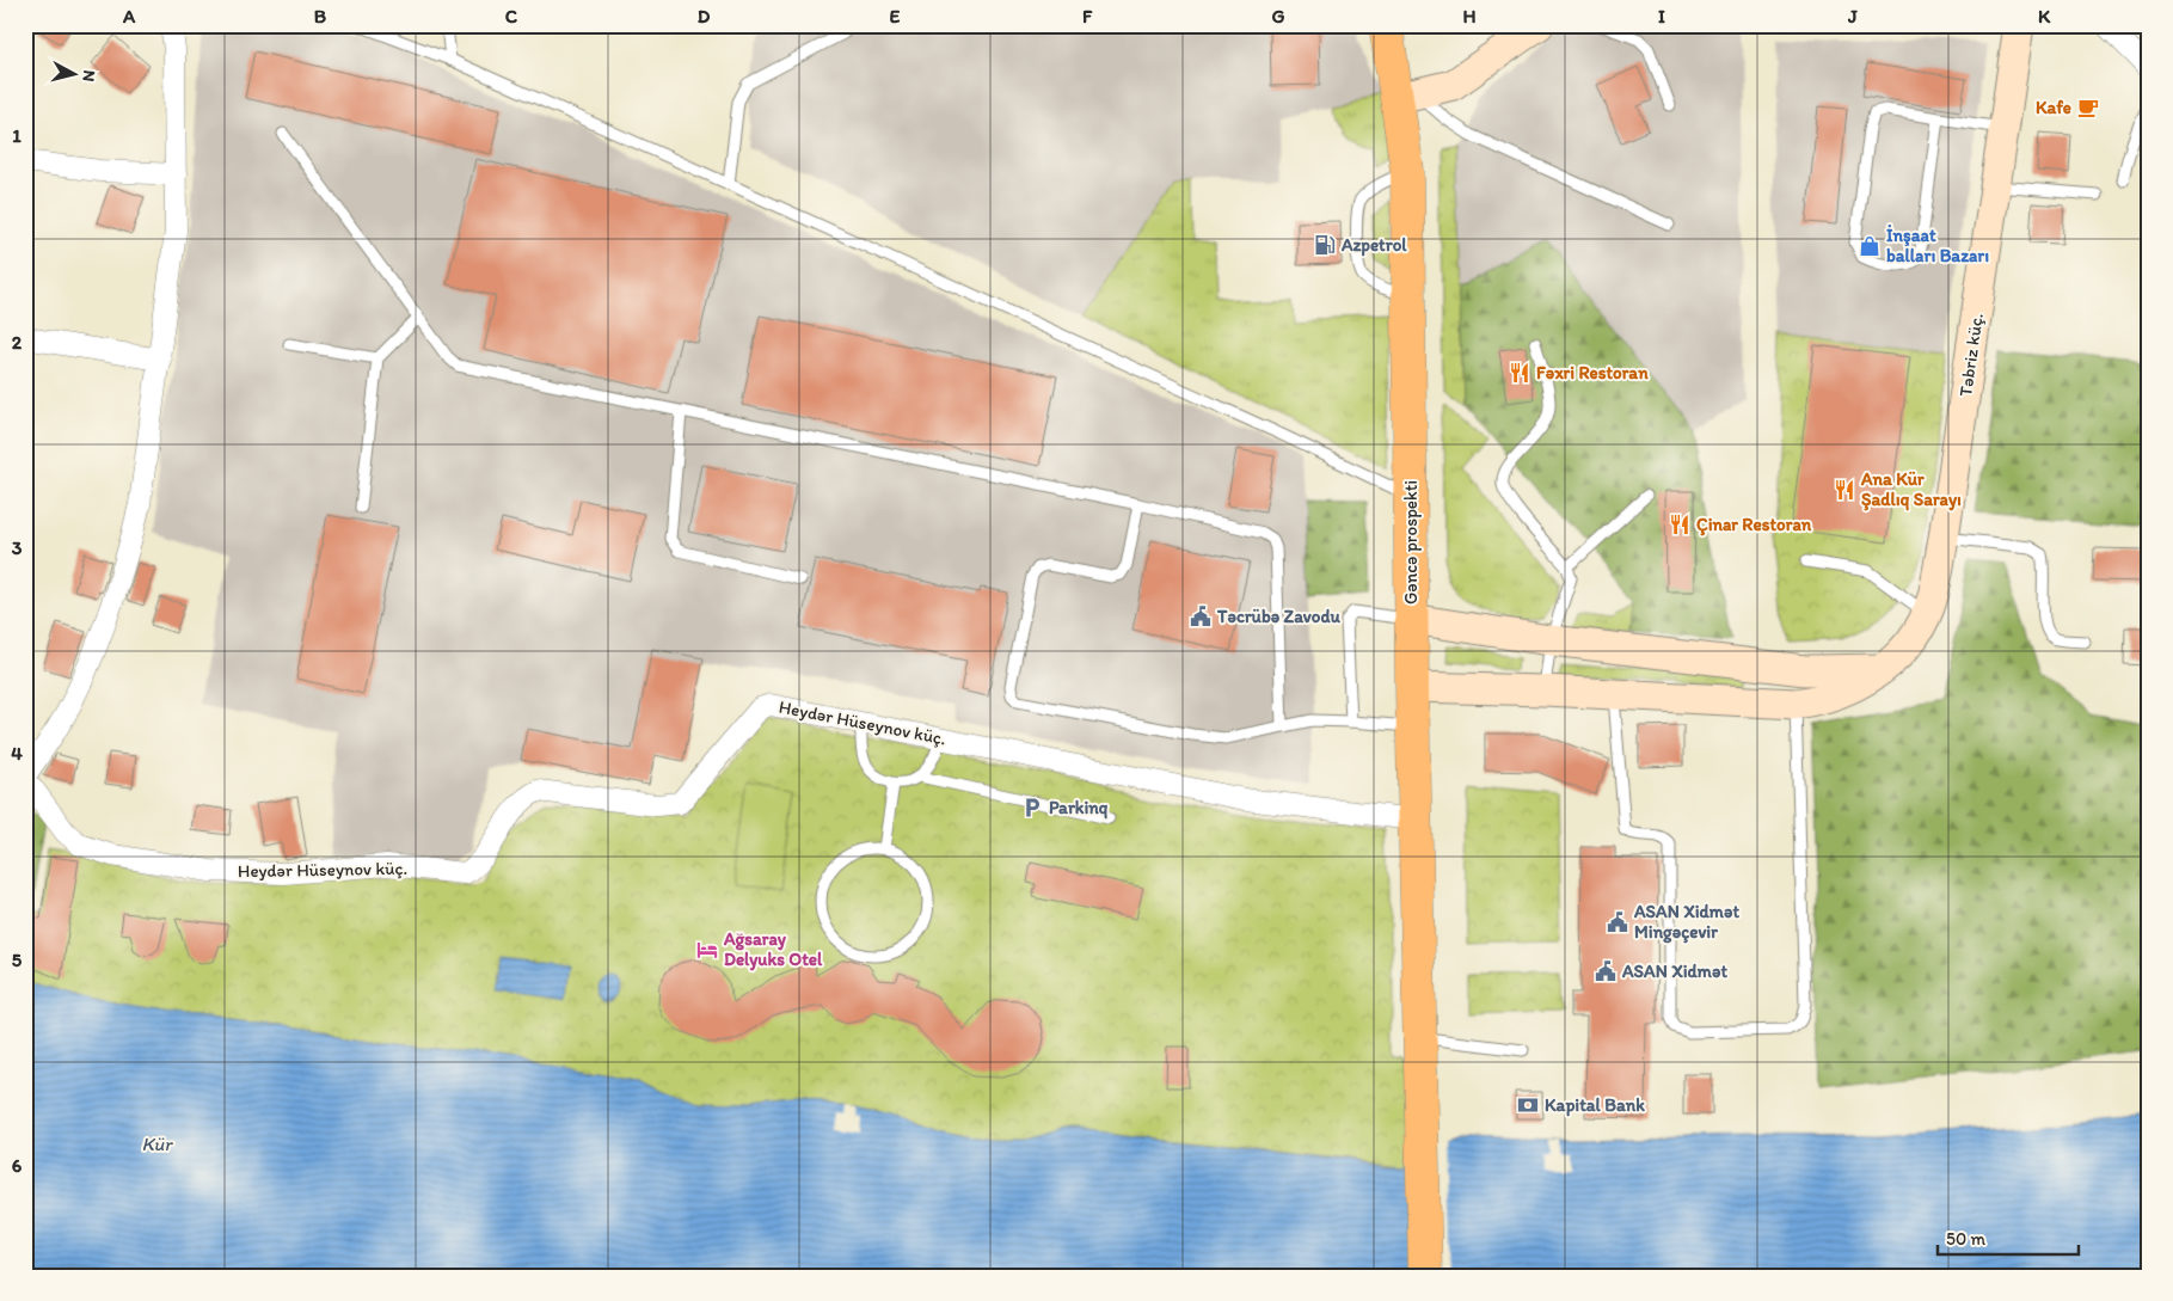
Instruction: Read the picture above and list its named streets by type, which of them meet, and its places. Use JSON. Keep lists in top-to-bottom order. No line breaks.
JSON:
{"streets":{"main road":["Təbriz küç.","Gəncə prospekti"],"street":["Heydər Hüseynov küç."]},"crossings":[["Təbriz küç.","Gəncə prospekti"],["Gəncə prospekti","Heydər Hüseynov küç."]],"water":["Kür"],"places":{"cafe":["Kafe"],"fuel station":["Azpetrol"],"shop":["İnşaat balları Bazarı"],"restaurant":["Fəxri Restoran","Ana Kür Şadlıq Sarayı","Çinar Restoran"],"public building":["Təcrübə Zavodu","ASAN Xidmət Mingəçevir","ASAN Xidmət"],"parking":["Parkinq"],"hotel":["Ağsaray Delyuks Otel"],"bank":["Kapital Bank"]},"scale_bar":"50 m","north":"right","grid":{"columns":["A","B","C","D","E","F","G","H","I","J","K"],"rows":["1","2","3","4","5","6"]}}
